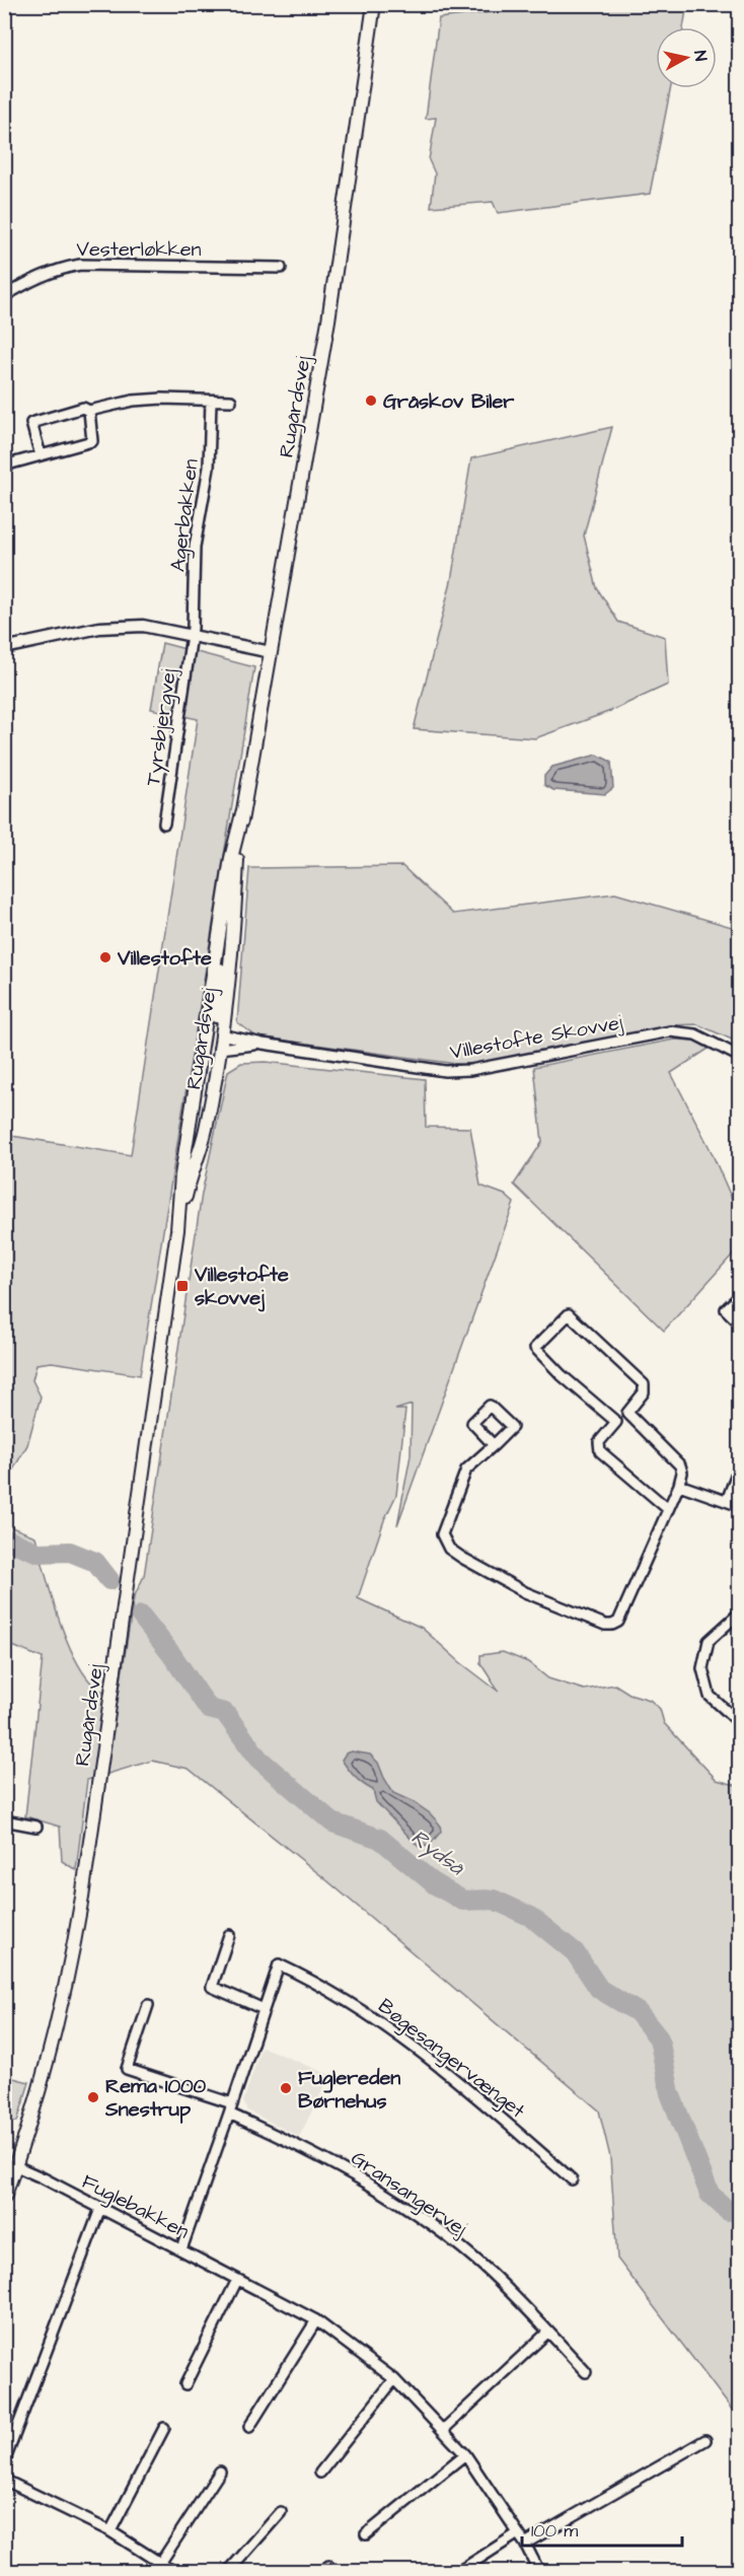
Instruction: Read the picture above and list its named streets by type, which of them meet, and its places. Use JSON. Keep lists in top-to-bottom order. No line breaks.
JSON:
{"streets":{"main road":["Rugårdsvej"],"street":["Vesterløkken","Agerbakken","Tyrsbjergvej","Villestofte Skovvej","Bøgesangervænget","Gransangervej","Fuglebakken"]},"crossings":[["Rugårdsvej","Villestofte Skovvej"],["Rugårdsvej","Fuglebakken"],["Agerbakken","Tyrsbjergvej"],["Bøgesangervænget","Gransangervej"],["Bøgesangervænget","Fuglebakken"]],"water":["Rydså"],"places":{"other":["Gråskov Biler","Villestofte","Fuglereden Børnehus","Rema 1000 Snestrup"],"transit":["Villestofte skovvej"]},"scale_bar":"100 m","north":"right"}
